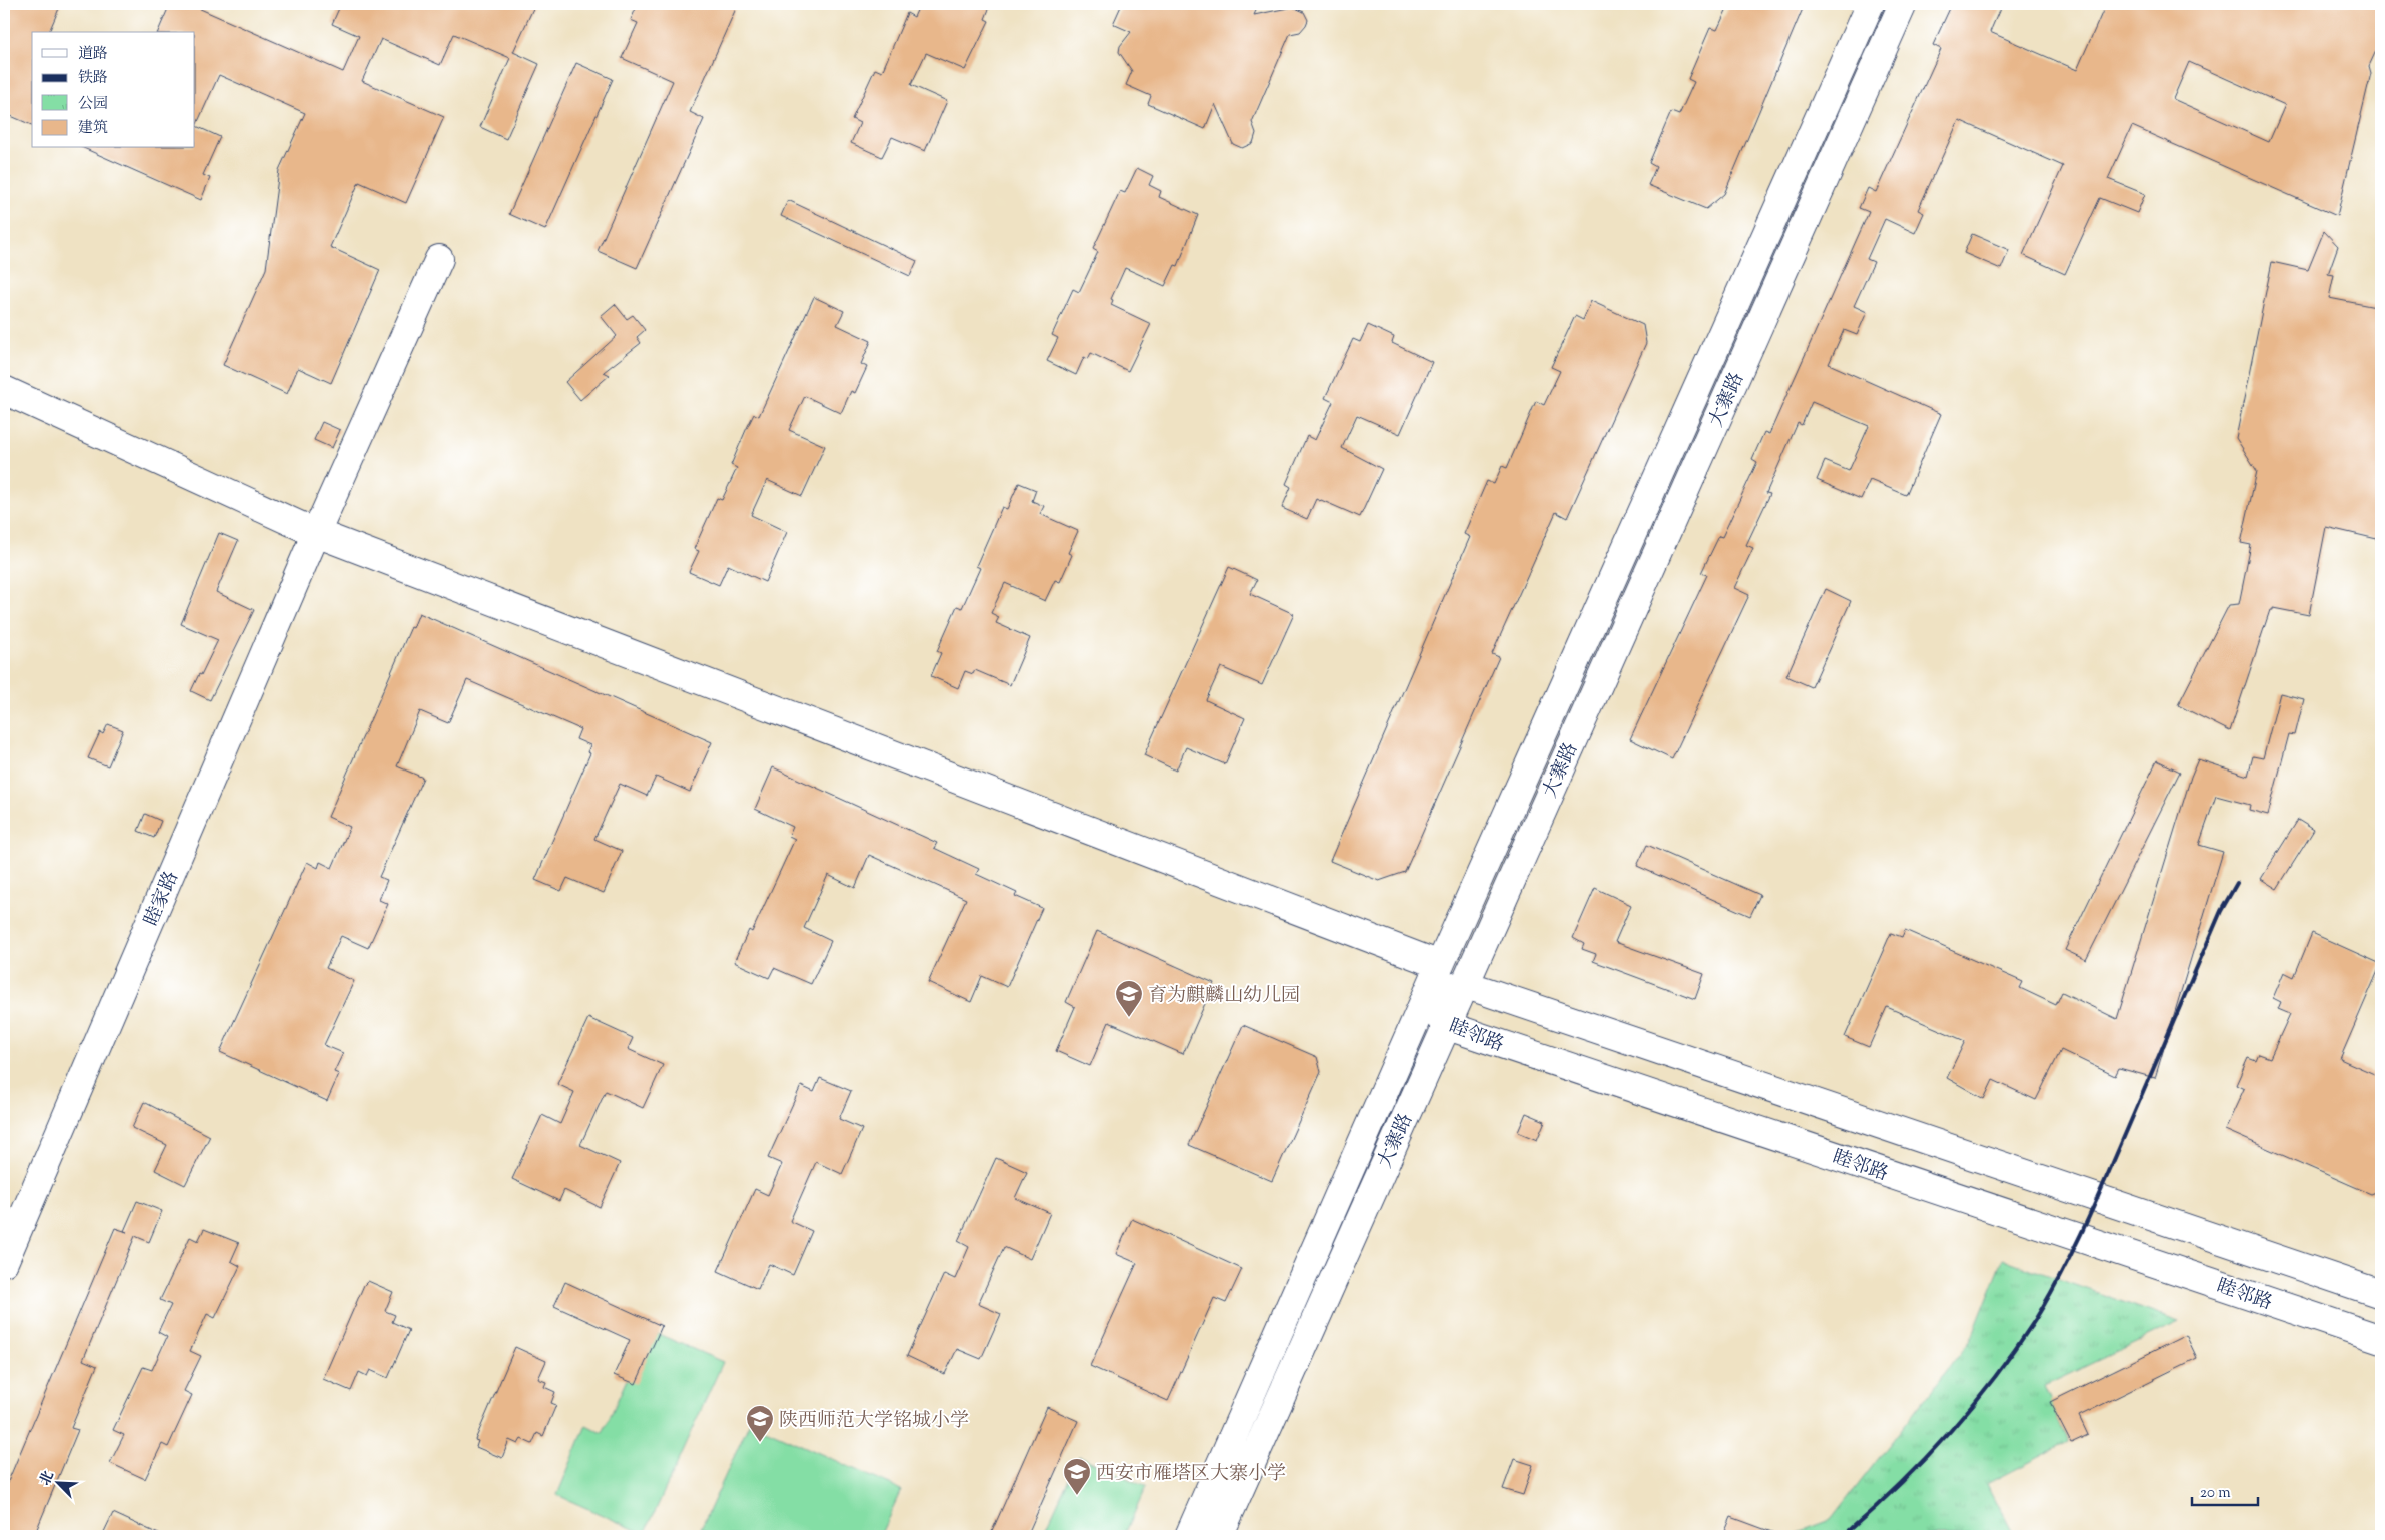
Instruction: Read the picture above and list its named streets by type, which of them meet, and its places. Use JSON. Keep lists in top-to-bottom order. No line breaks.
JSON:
{"streets":{"street":["大寨路","睦家路","睦邻路"]},"crossings":[["大寨路","睦邻路"]],"places":{"school or university":["育为麒麟山幼儿园","陕西师范大学铭城小学","西安市雁塔区大寨小学"]},"legend":["道路","铁路","公园","建筑"],"scale_bar":"20 m","north":"top left"}
